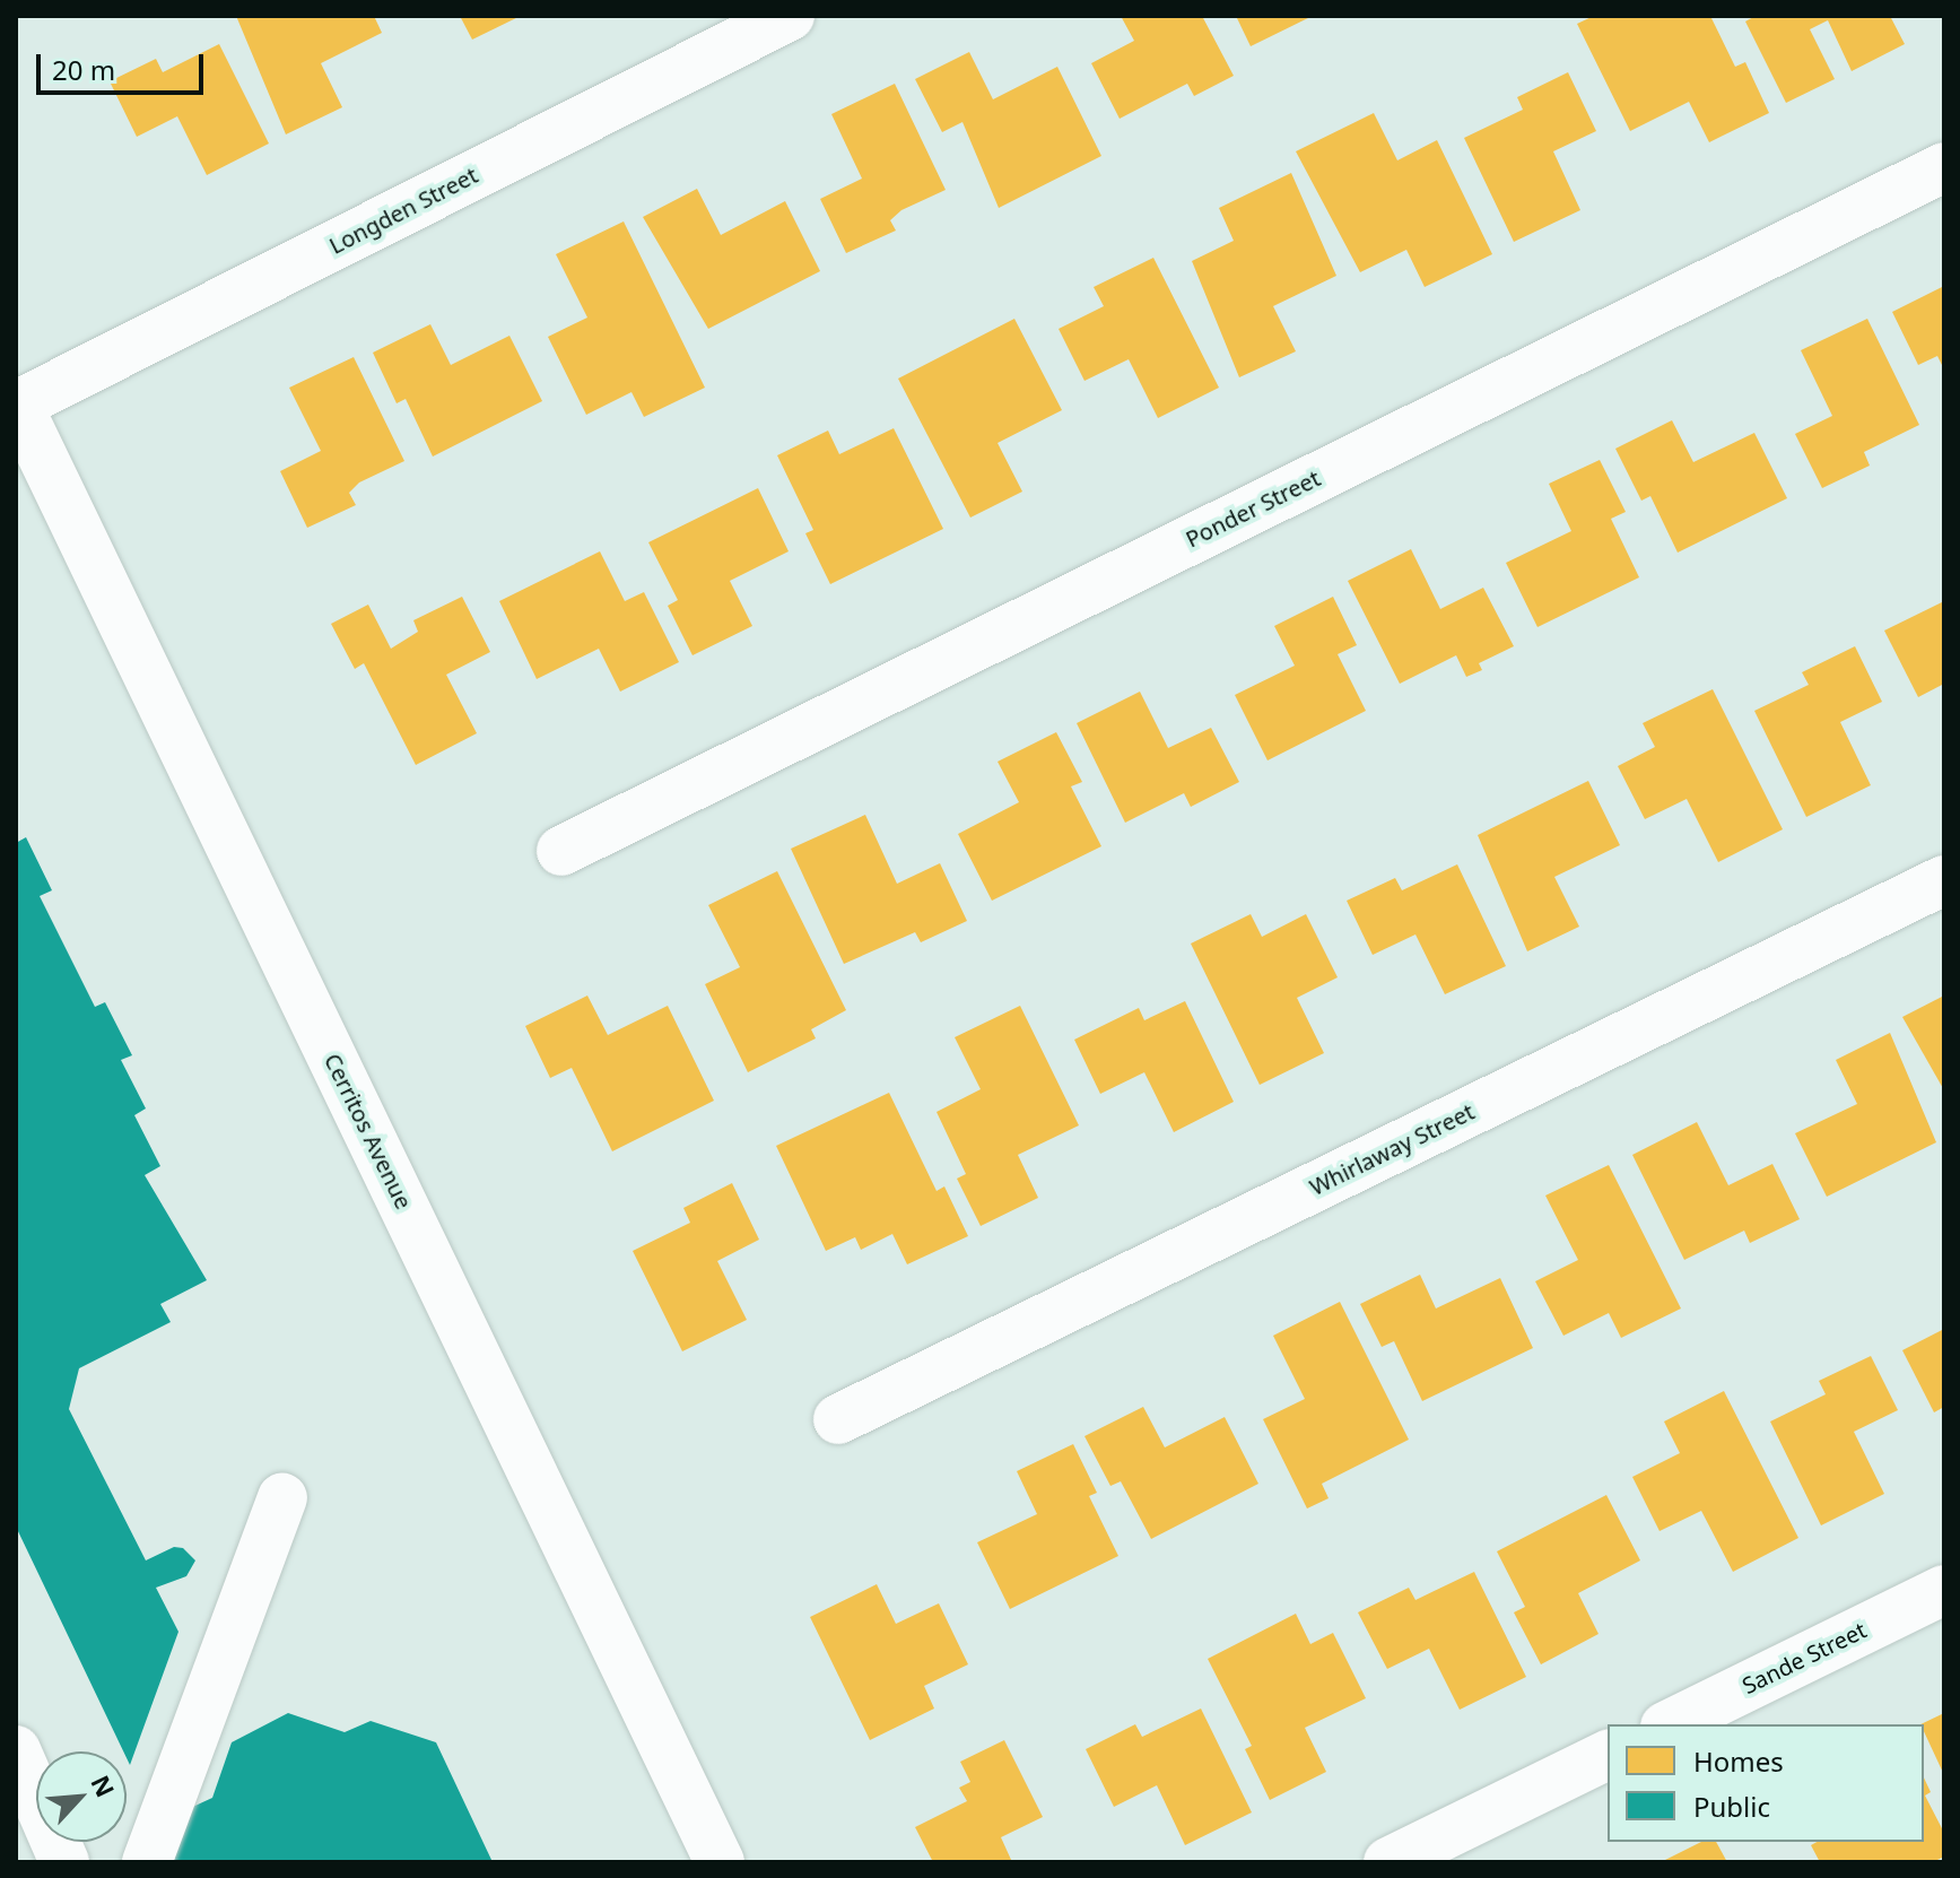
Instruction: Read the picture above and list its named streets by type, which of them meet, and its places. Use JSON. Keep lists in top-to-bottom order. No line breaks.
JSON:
{"streets":{"street":["Longden Street","Ponder Street","Cerritos Avenue","Whirlaway Street","Sande Street"]},"crossings":[["Longden Street","Cerritos Avenue"]],"legend":["Homes","Public"],"scale_bar":"20 m","north":"top right"}
